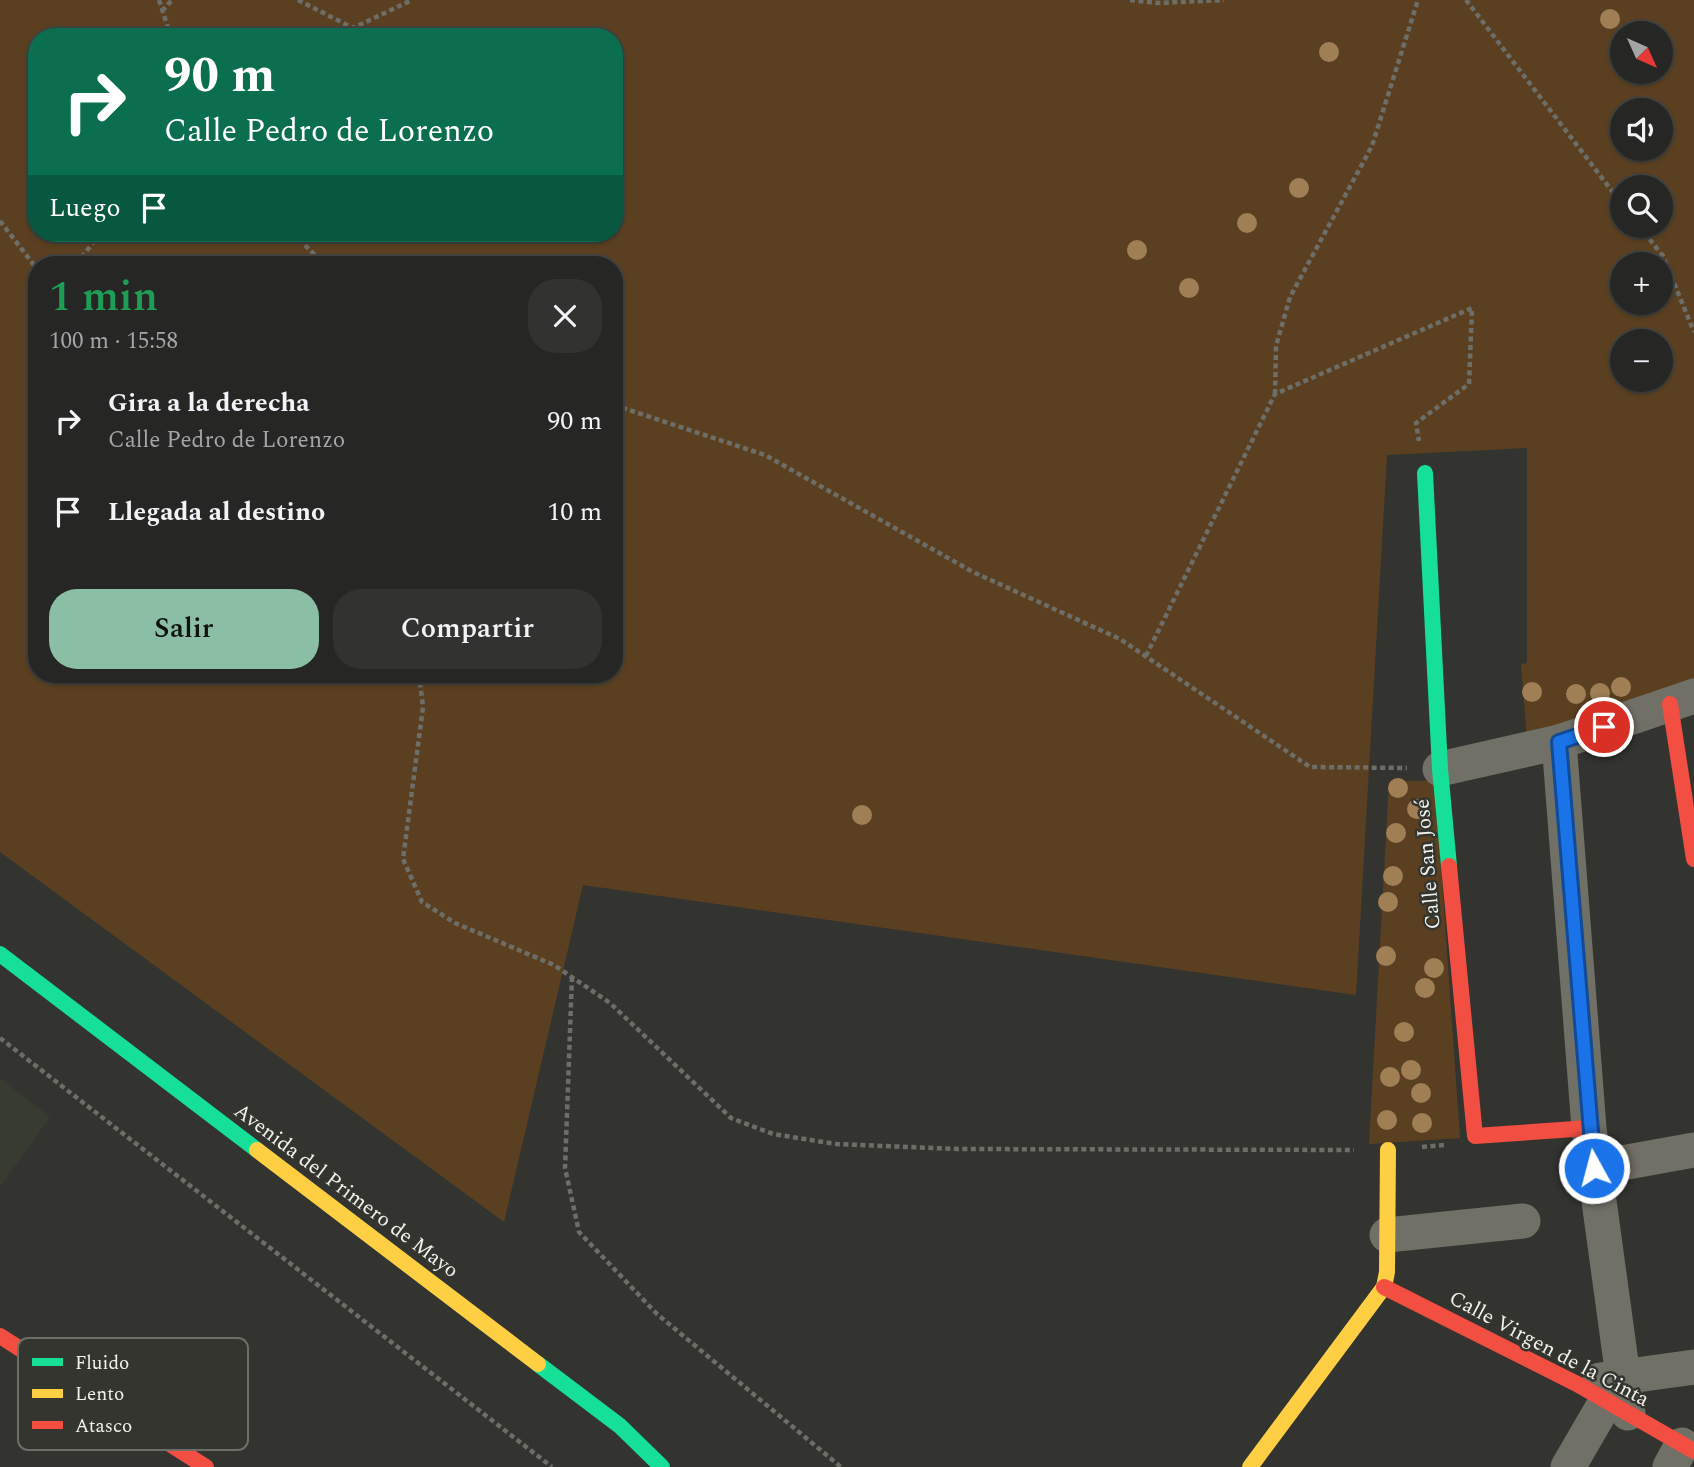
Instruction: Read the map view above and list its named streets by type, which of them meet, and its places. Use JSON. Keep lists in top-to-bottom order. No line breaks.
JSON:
{"streets":{"street":["Calle San José","Avenida del Primero de Mayo","Calle Virgen de la Cinta"]},"legend":["Fluido","Lento","Atasco"],"north":"bottom right","page":{"map_buttons":["+","−"],"turn":["90 m","Calle Pedro de Lorenzo"],"then":"Luego","heading":["1 min","100 m · 15:58"],"list":[{"name":"Gira a la derecha","note":"Calle Pedro de Lorenzo","value":"90 m"},{"name":"Llegada al destino","value":"10 m"}],"buttons":["Salir","Compartir"]}}
